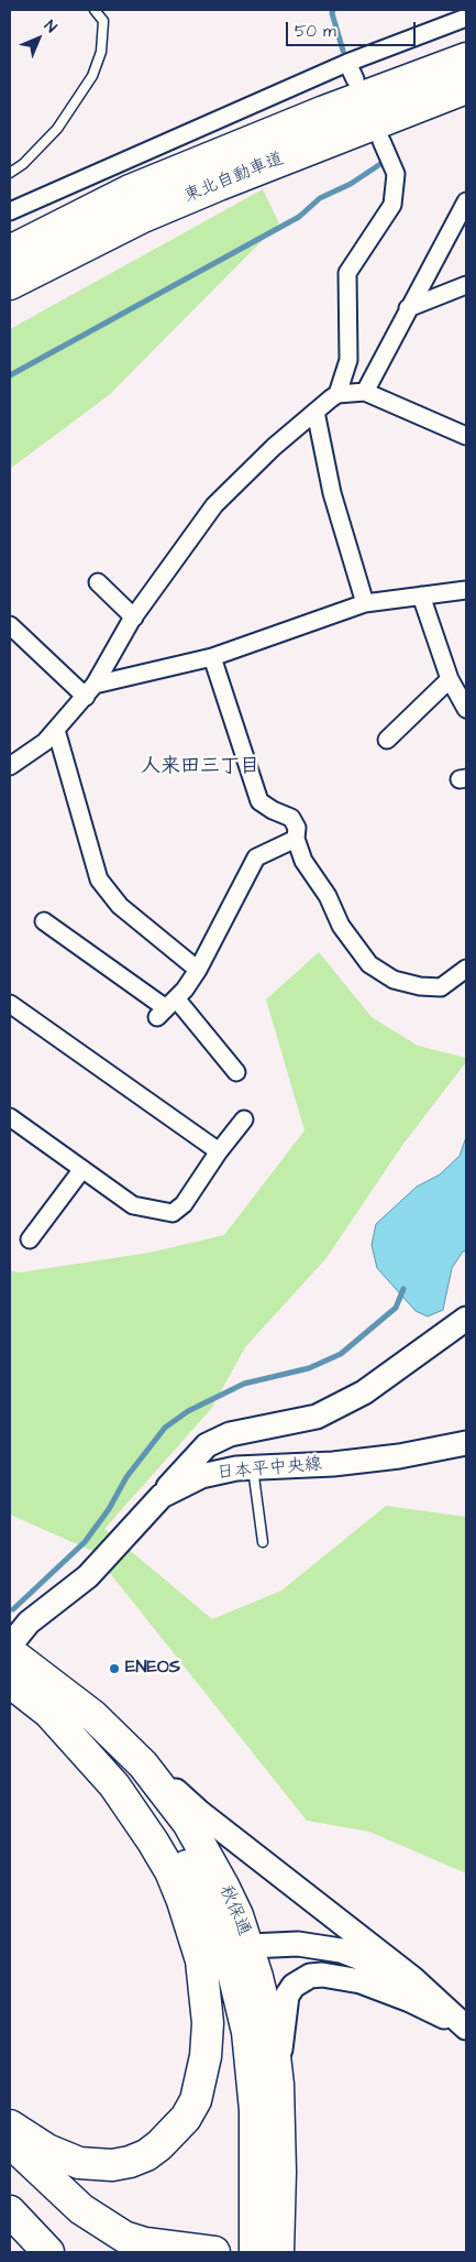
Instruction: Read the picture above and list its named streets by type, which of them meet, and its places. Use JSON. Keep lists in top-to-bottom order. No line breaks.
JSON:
{"streets":{"highway":["東北自動車道","秋保通"],"street":["日本平中央線"]},"districts":["人来田三丁目"],"places":["ENEOS"],"scale_bar":"50 m","north":"top right"}
